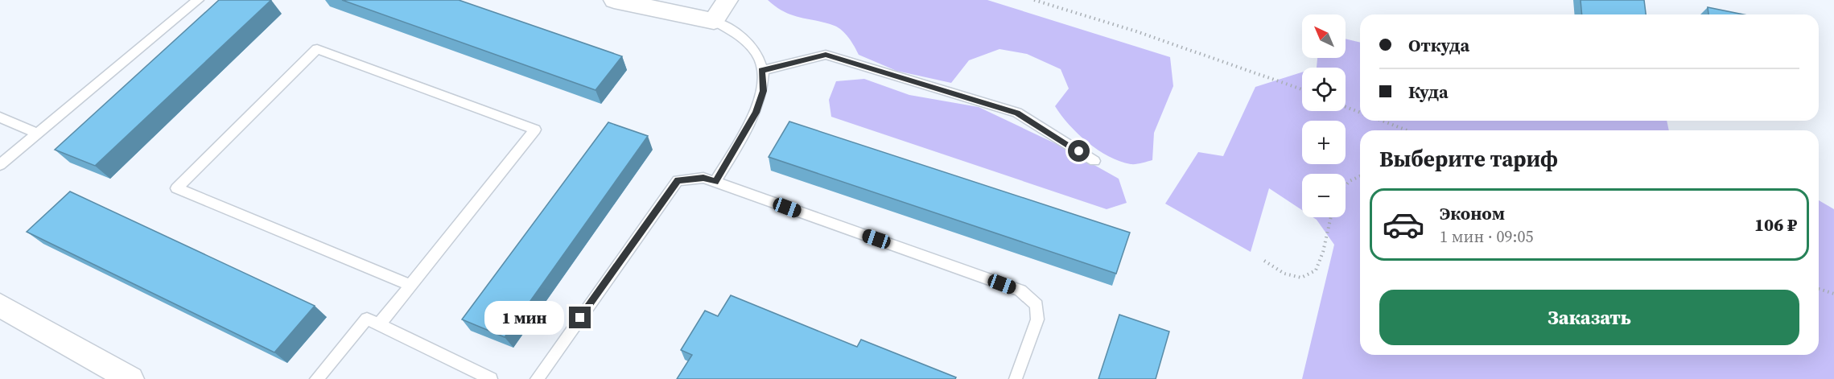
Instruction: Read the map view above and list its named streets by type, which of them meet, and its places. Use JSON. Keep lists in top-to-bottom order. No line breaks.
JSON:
{"north":"top left","page":{"map_buttons":["+","−"],"banner":["Откуда","Куда"],"heading":"Выберите тариф","list":[{"name":"Эконом","note":"1 мин · 09:05","value":"106 ₽"}],"buttons":"Заказать","bubble":"1 мин"}}
